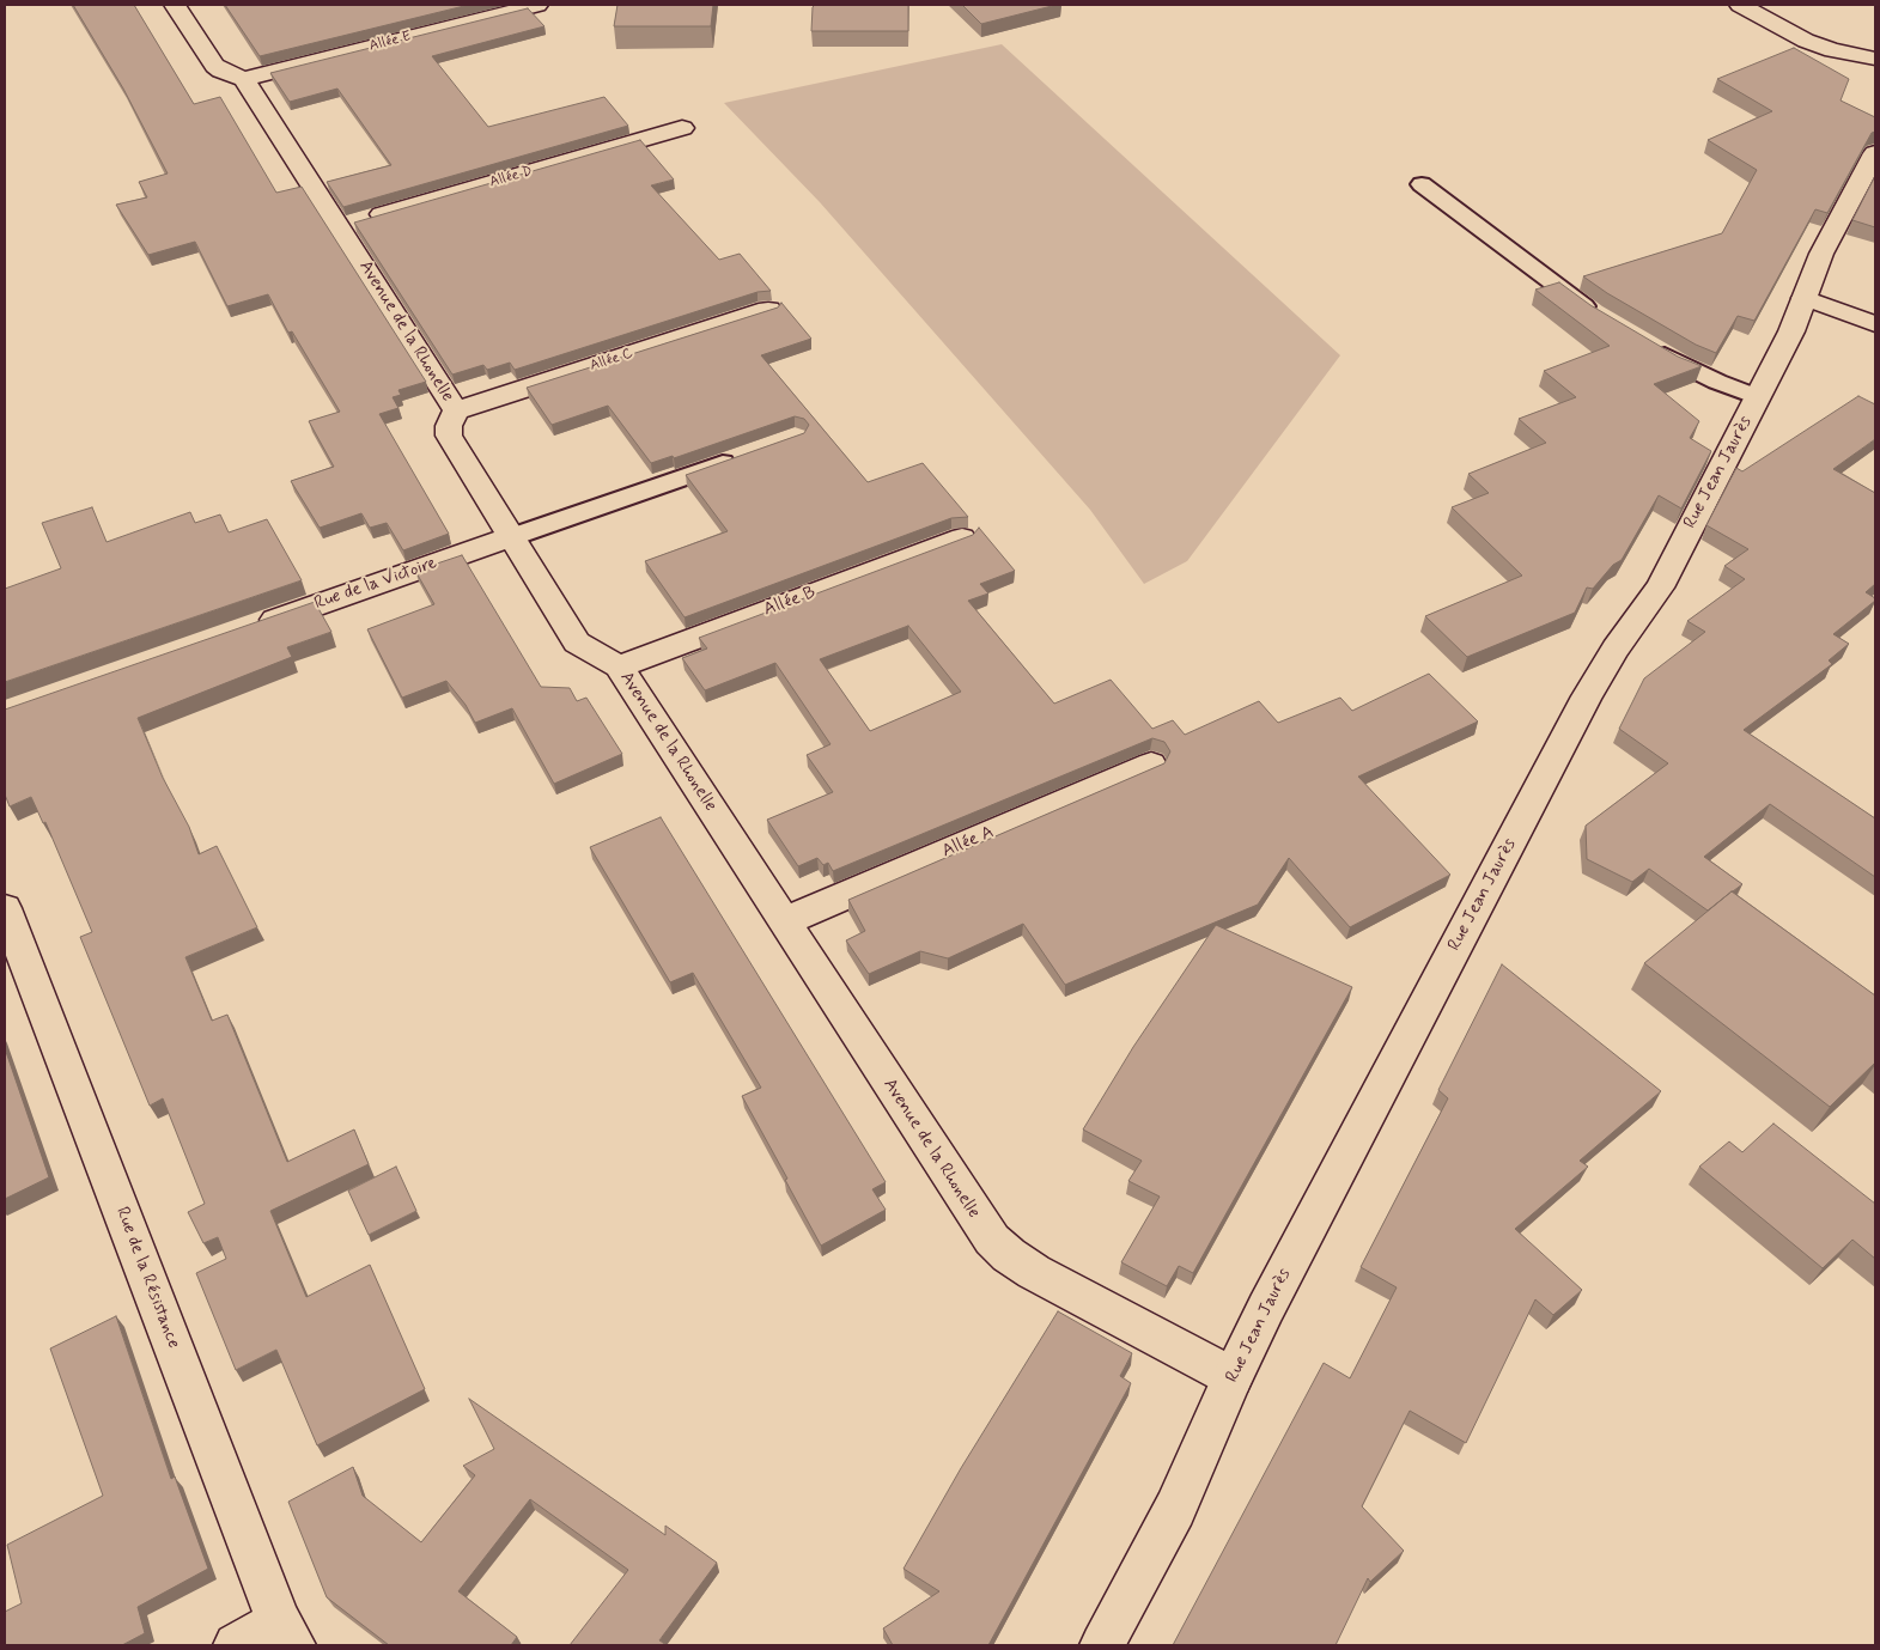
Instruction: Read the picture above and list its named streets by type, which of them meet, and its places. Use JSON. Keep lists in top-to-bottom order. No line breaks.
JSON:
{"streets":{"street":["Allée E","Allée D","Avenue de la Rhonelle","Allée C","Rue Jean Jaurès","Rue de la Victoire","Allée B","Allée A","Rue de la Résistance"]},"crossings":[["Allée E","Avenue de la Rhonelle"],["Allée D","Avenue de la Rhonelle"],["Avenue de la Rhonelle","Allée C"],["Avenue de la Rhonelle","Rue Jean Jaurès"],["Avenue de la Rhonelle","Rue de la Victoire"],["Avenue de la Rhonelle","Allée B"],["Avenue de la Rhonelle","Allée A"]]}
